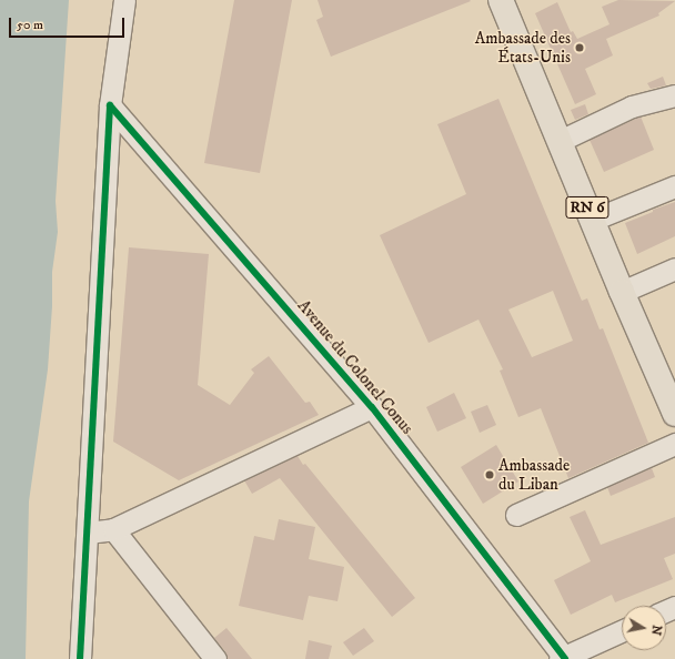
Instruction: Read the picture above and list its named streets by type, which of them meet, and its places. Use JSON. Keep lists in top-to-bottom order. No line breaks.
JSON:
{"streets":{"main road":["RN 6"],"street":["Avenue du Colonel Conus"]},"places":["Ambassade des États-Unis","Ambassade du Liban"],"scale_bar":"50 m","north":"right"}
